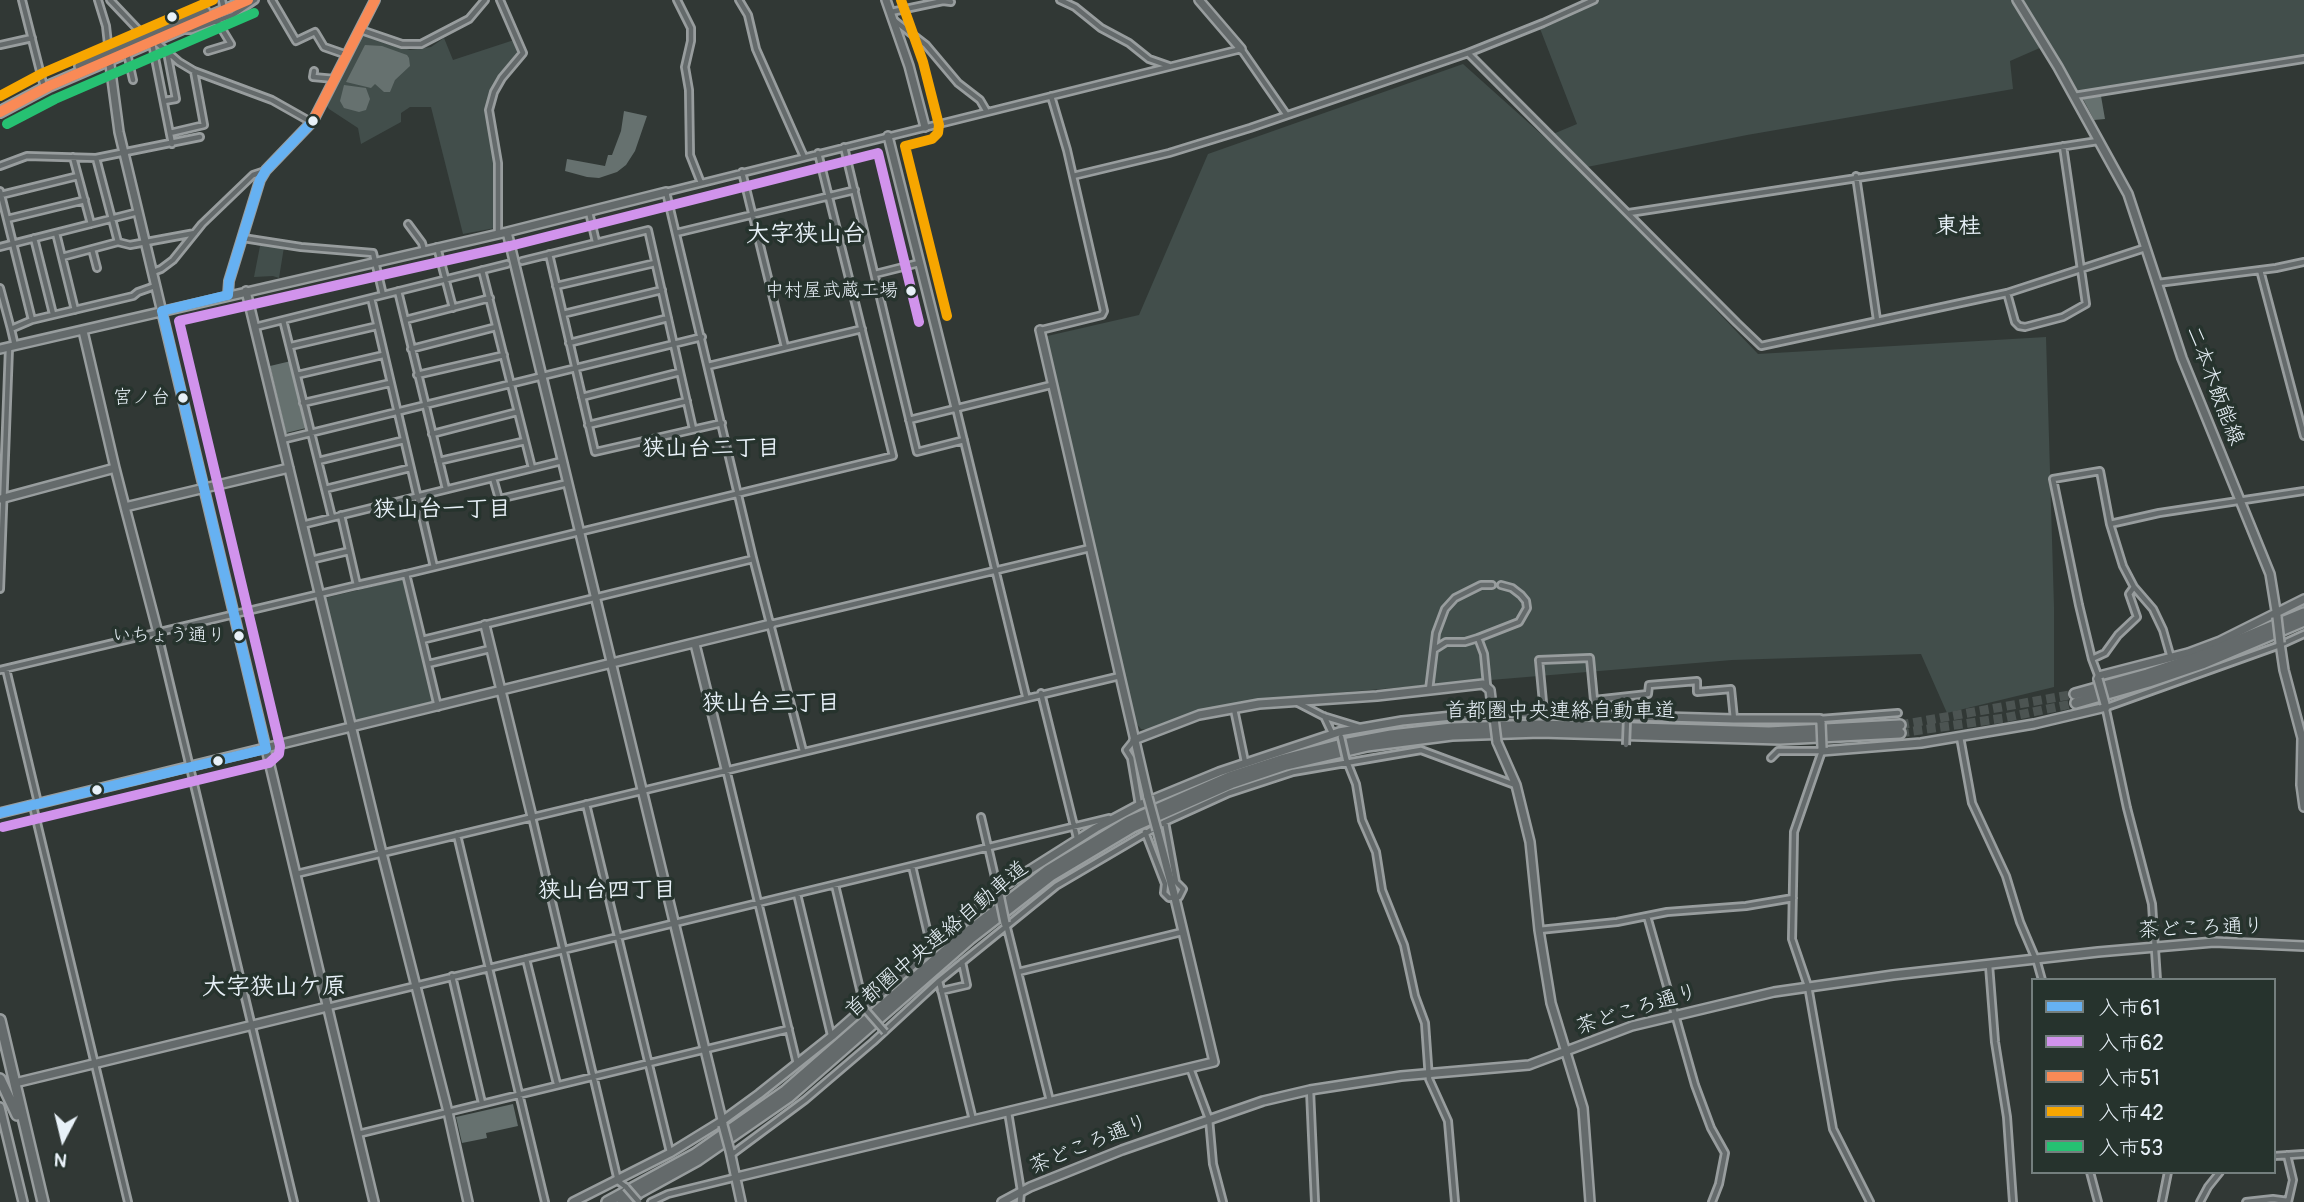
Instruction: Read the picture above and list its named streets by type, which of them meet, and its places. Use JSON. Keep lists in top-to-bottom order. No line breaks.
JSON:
{"streets":{"highway":["首都圏中央連絡自動車道"],"street":["二本木飯能線","茶どころ通り"]},"districts":["東桂","大字狭山台","狭山台二丁目","狭山台一丁目","狭山台三丁目","狭山台四丁目","大字狭山ケ原"],"places":["中村屋武蔵工場","宮ノ台","いちょう通り"],"lines":["transit line 入市51","transit line 入市42","transit line 入市53","transit line 入市61","transit line 入市62"],"legend":["入市61","入市62","入市51","入市42","入市53"],"north":"bottom"}
